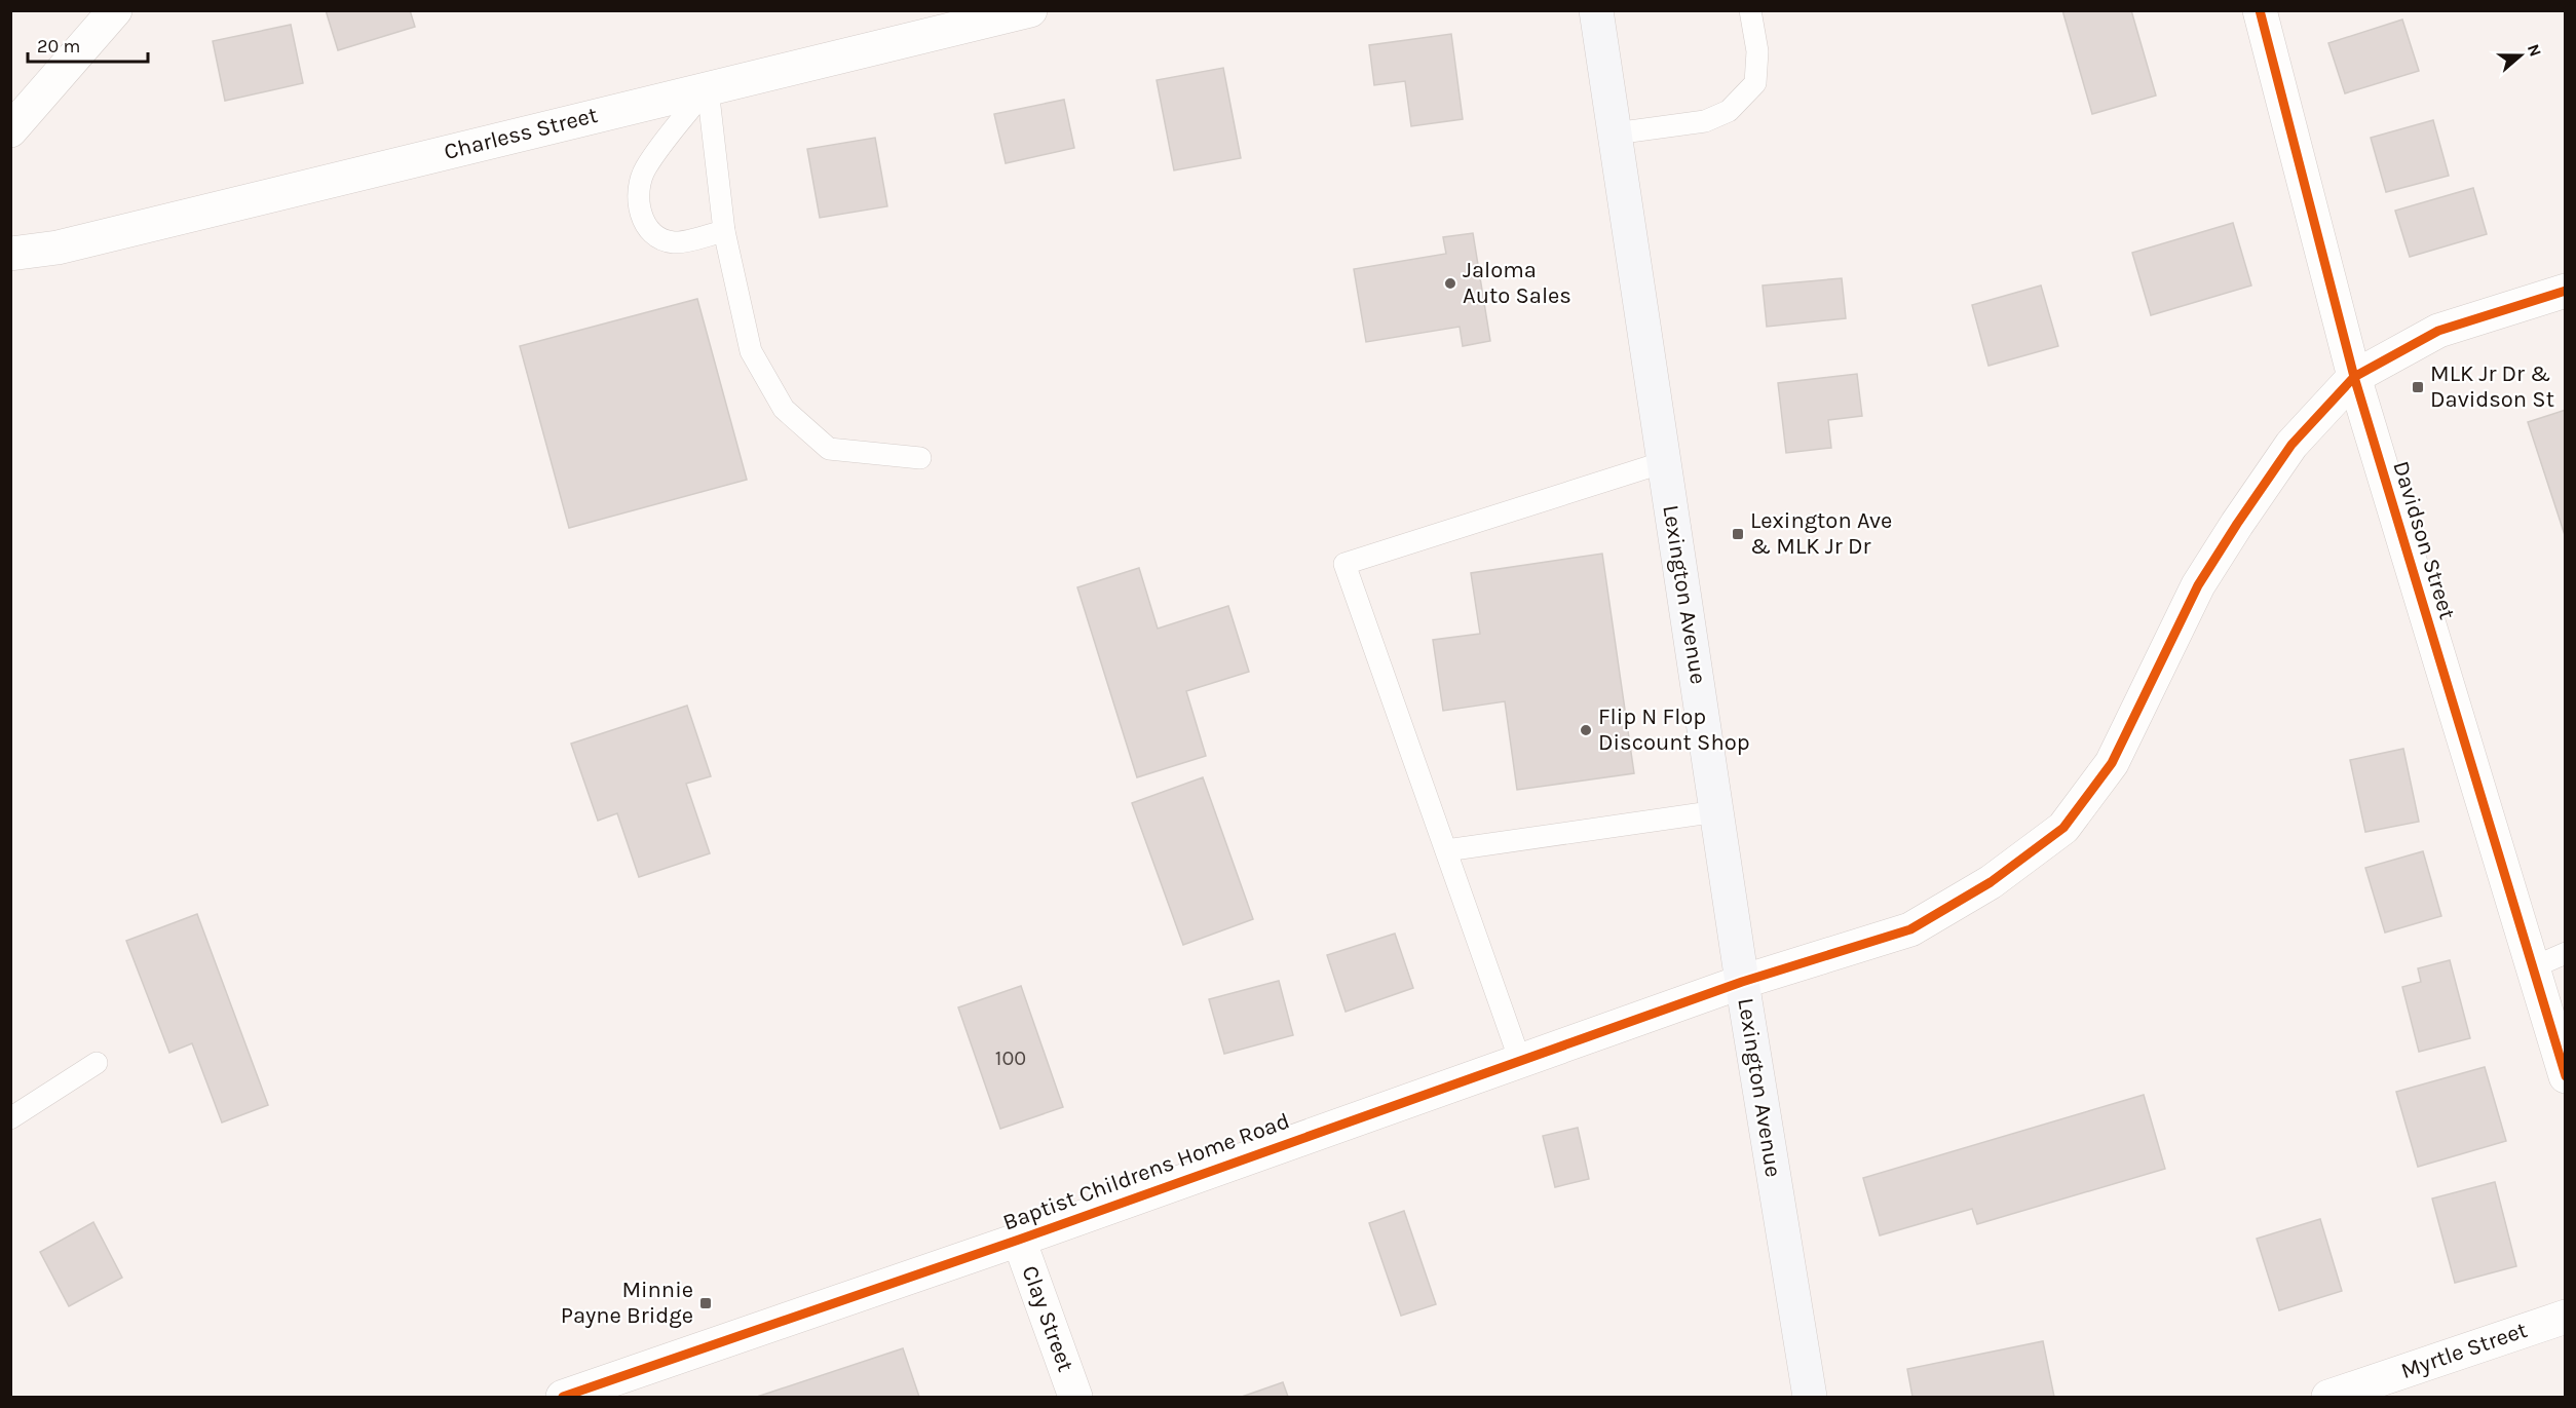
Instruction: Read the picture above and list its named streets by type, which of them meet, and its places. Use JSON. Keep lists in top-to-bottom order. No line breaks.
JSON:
{"streets":{"main road":["Lexington Avenue"],"street":["Charless Street","Davidson Street","Baptist Childrens Home Road","Clay Street","Myrtle Street"]},"crossings":[["Davidson Street","Baptist Childrens Home Road"],["Lexington Avenue","Baptist Childrens Home Road"],["Baptist Childrens Home Road","Clay Street"]],"places":{"other":["Jaloma Auto Sales","Flip N Flop Discount Shop"],"transit":["MLK Jr Dr & Davidson St","Lexington Ave & MLK Jr Dr","Minnie Payne Bridge"]},"house_numbers":["100"],"scale_bar":"20 m","north":"right"}
